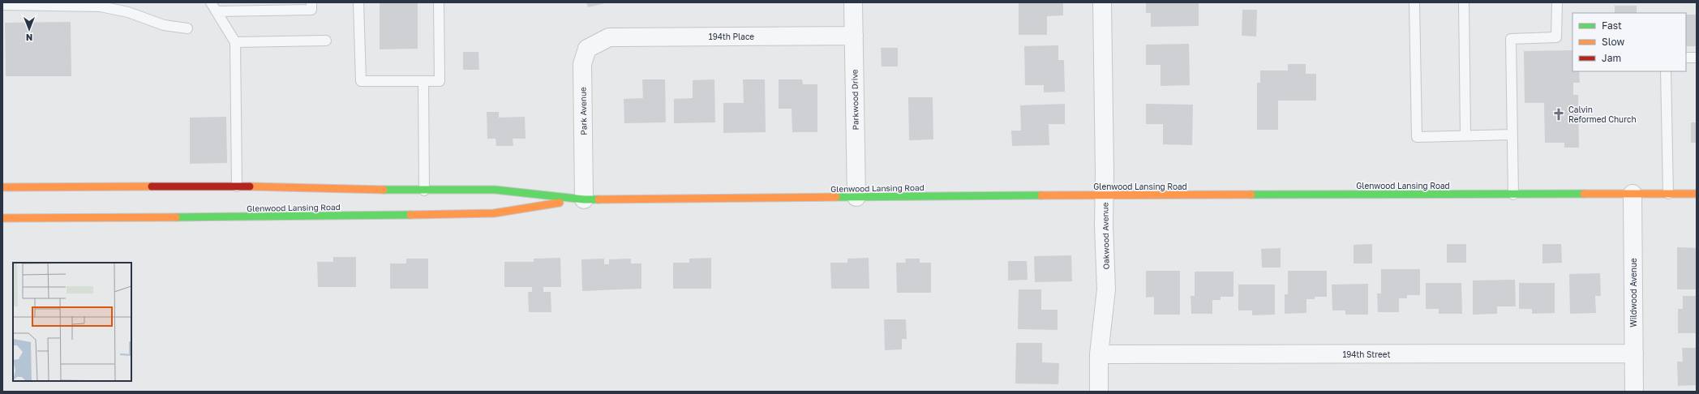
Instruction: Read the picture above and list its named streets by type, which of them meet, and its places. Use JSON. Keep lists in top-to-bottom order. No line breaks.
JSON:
{"streets":{"main road":["Glenwood Lansing Road"],"street":["194th Place","Parkwood Drive","Park Avenue","Oakwood Avenue","Wildwood Avenue","194th Street"]},"crossings":[["194th Place","Parkwood Drive"],["194th Place","Park Avenue"],["Parkwood Drive","Glenwood Lansing Road"],["Park Avenue","Glenwood Lansing Road"],["Glenwood Lansing Road","Oakwood Avenue"],["Glenwood Lansing Road","Wildwood Avenue"],["Oakwood Avenue","194th Street"],["Wildwood Avenue","194th Street"]],"places":{"church":["Calvin Reformed Church"]},"legend":["Fast","Slow","Jam"],"north":"bottom"}
